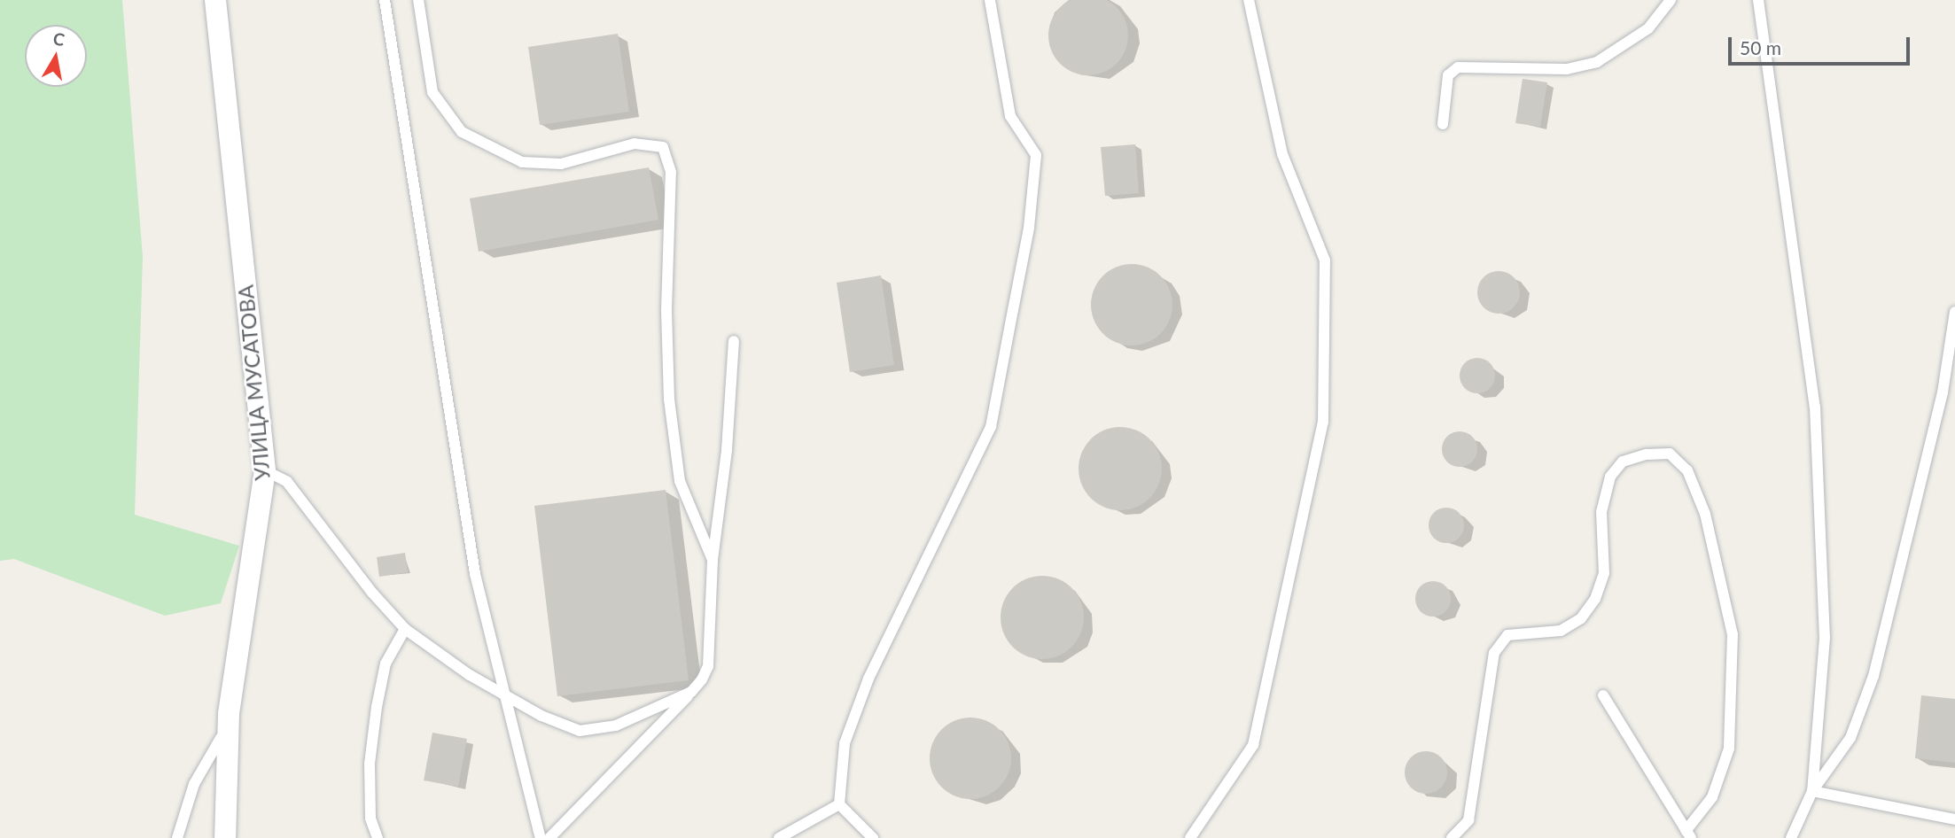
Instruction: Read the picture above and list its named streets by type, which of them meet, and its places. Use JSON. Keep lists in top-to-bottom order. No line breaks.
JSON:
{"streets":{"street":["УЛИЦА МУСАТОВА"]},"scale_bar":"50 m","north":"top"}
